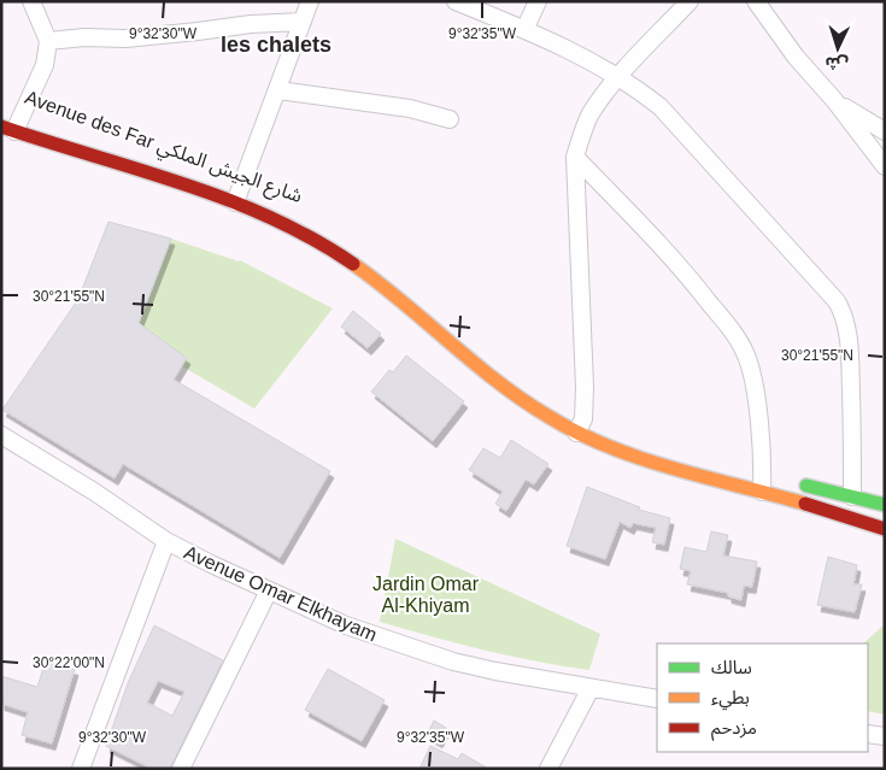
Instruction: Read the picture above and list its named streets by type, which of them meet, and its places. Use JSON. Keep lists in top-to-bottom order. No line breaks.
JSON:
{"streets":{"main road":["Avenue des Far شارع الجيش الملكي"],"street":["Avenue Omar Elkhayam"]},"districts":["les chalets"],"parks":["Jardin Omar Al-Khiyam"],"legend":["سالك","بطيء","مزدحم"],"north":"bottom","coordinates":["9°32'30\"W","9°32'35\"W","30°21'55\"N","30°22'00\"N"]}
